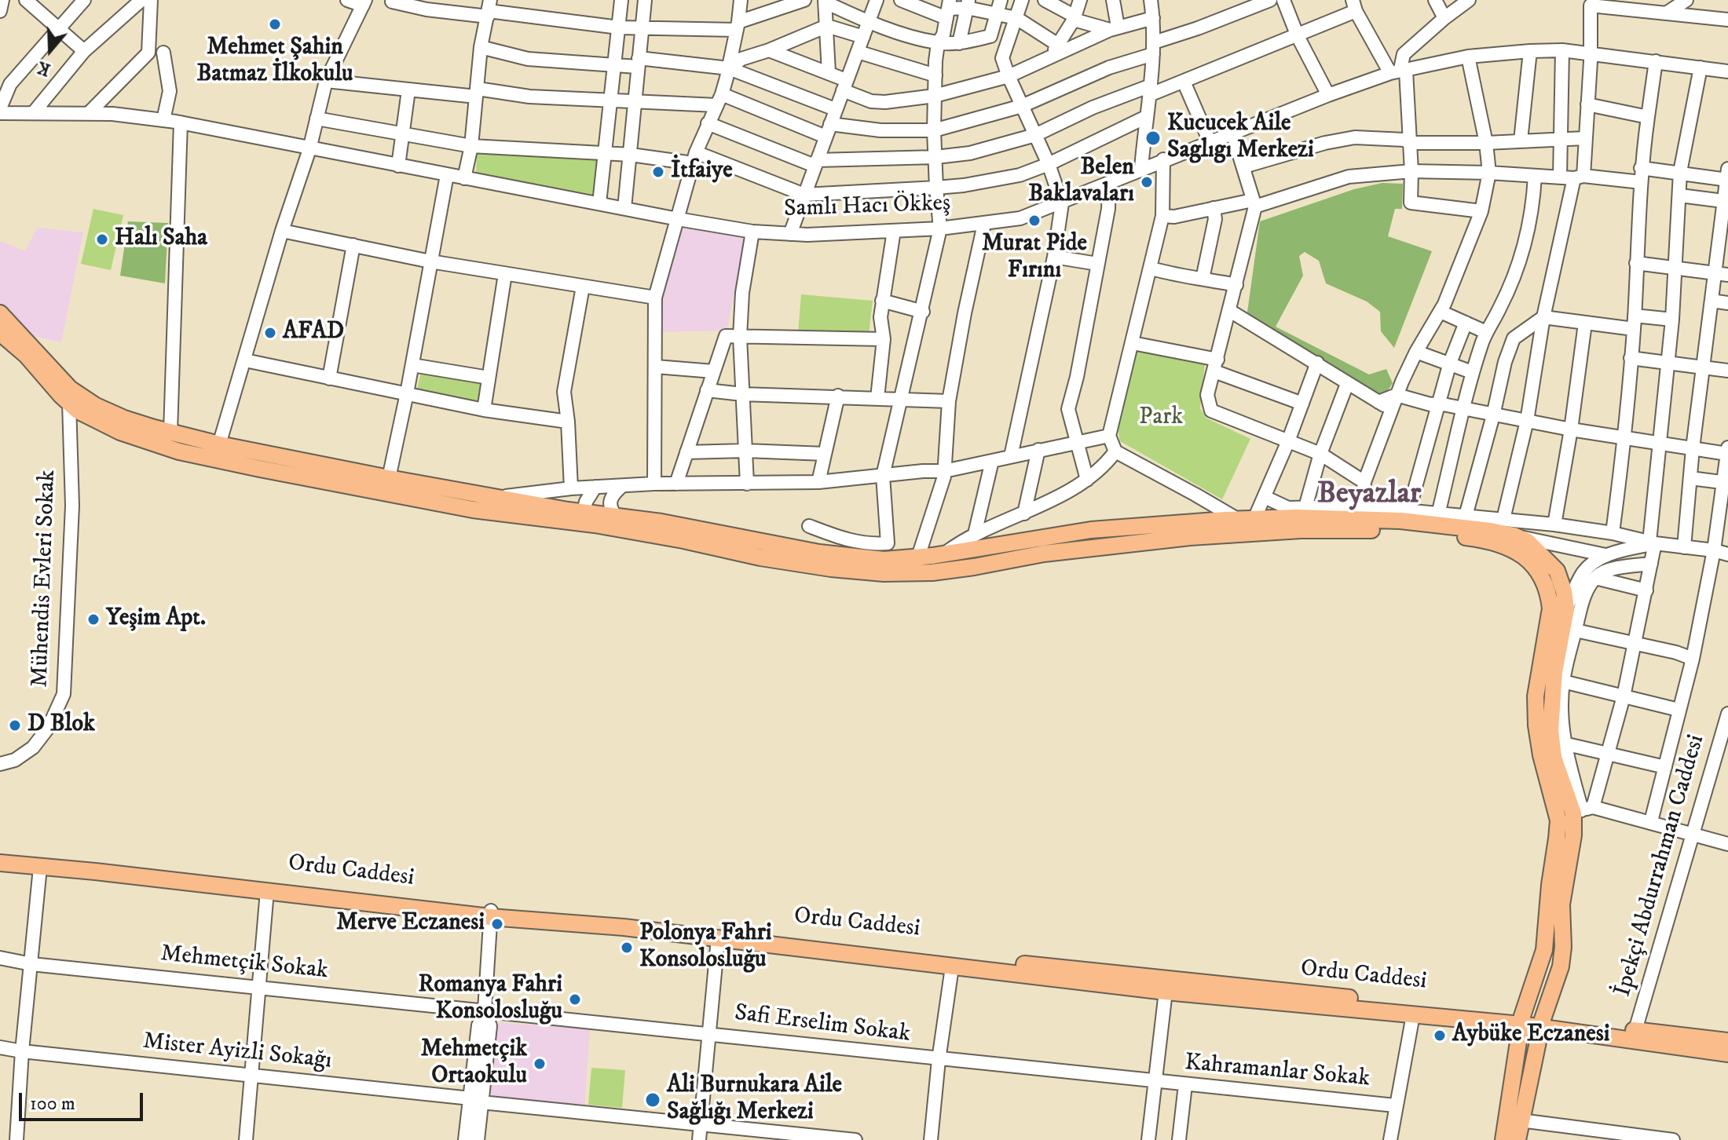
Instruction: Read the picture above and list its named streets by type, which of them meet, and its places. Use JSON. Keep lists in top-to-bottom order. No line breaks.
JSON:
{"streets":{"main road":["Ordu Caddesi"],"street":["Samlı Hacı Ökkeş","Mühendis Evleri Sokak","İpekçi Abdurrahman Caddesi","Mehmetçik Sokak","Safi Erselim Sokak","Mister Ayizli Sokağı","Kahramanlar Sokak"]},"crossings":[["Mehmetçik Sokak","Safi Erselim Sokak"],["Safi Erselim Sokak","Kahramanlar Sokak"]],"districts":["Beyazlar"],"parks":["Park"],"places":["Mehmet Şahin Batmaz İlkokulu","Kucucek Aile Saglıgı Merkezi","İtfaiye","Belen Baklavaları","Murat Pide Fırını","Halı Saha","AFAD","Yeşim Apt.","D Blok","Merve Eczanesi","Polonya Fahri Konsolosluğu","Romanya Fahri Konsolosluğu","Aybüke Eczanesi","Mehmetçik Ortaokulu","Ali Burnukara Aile Sağlığı Merkezi"],"scale_bar":"100 m","north":"bottom"}
